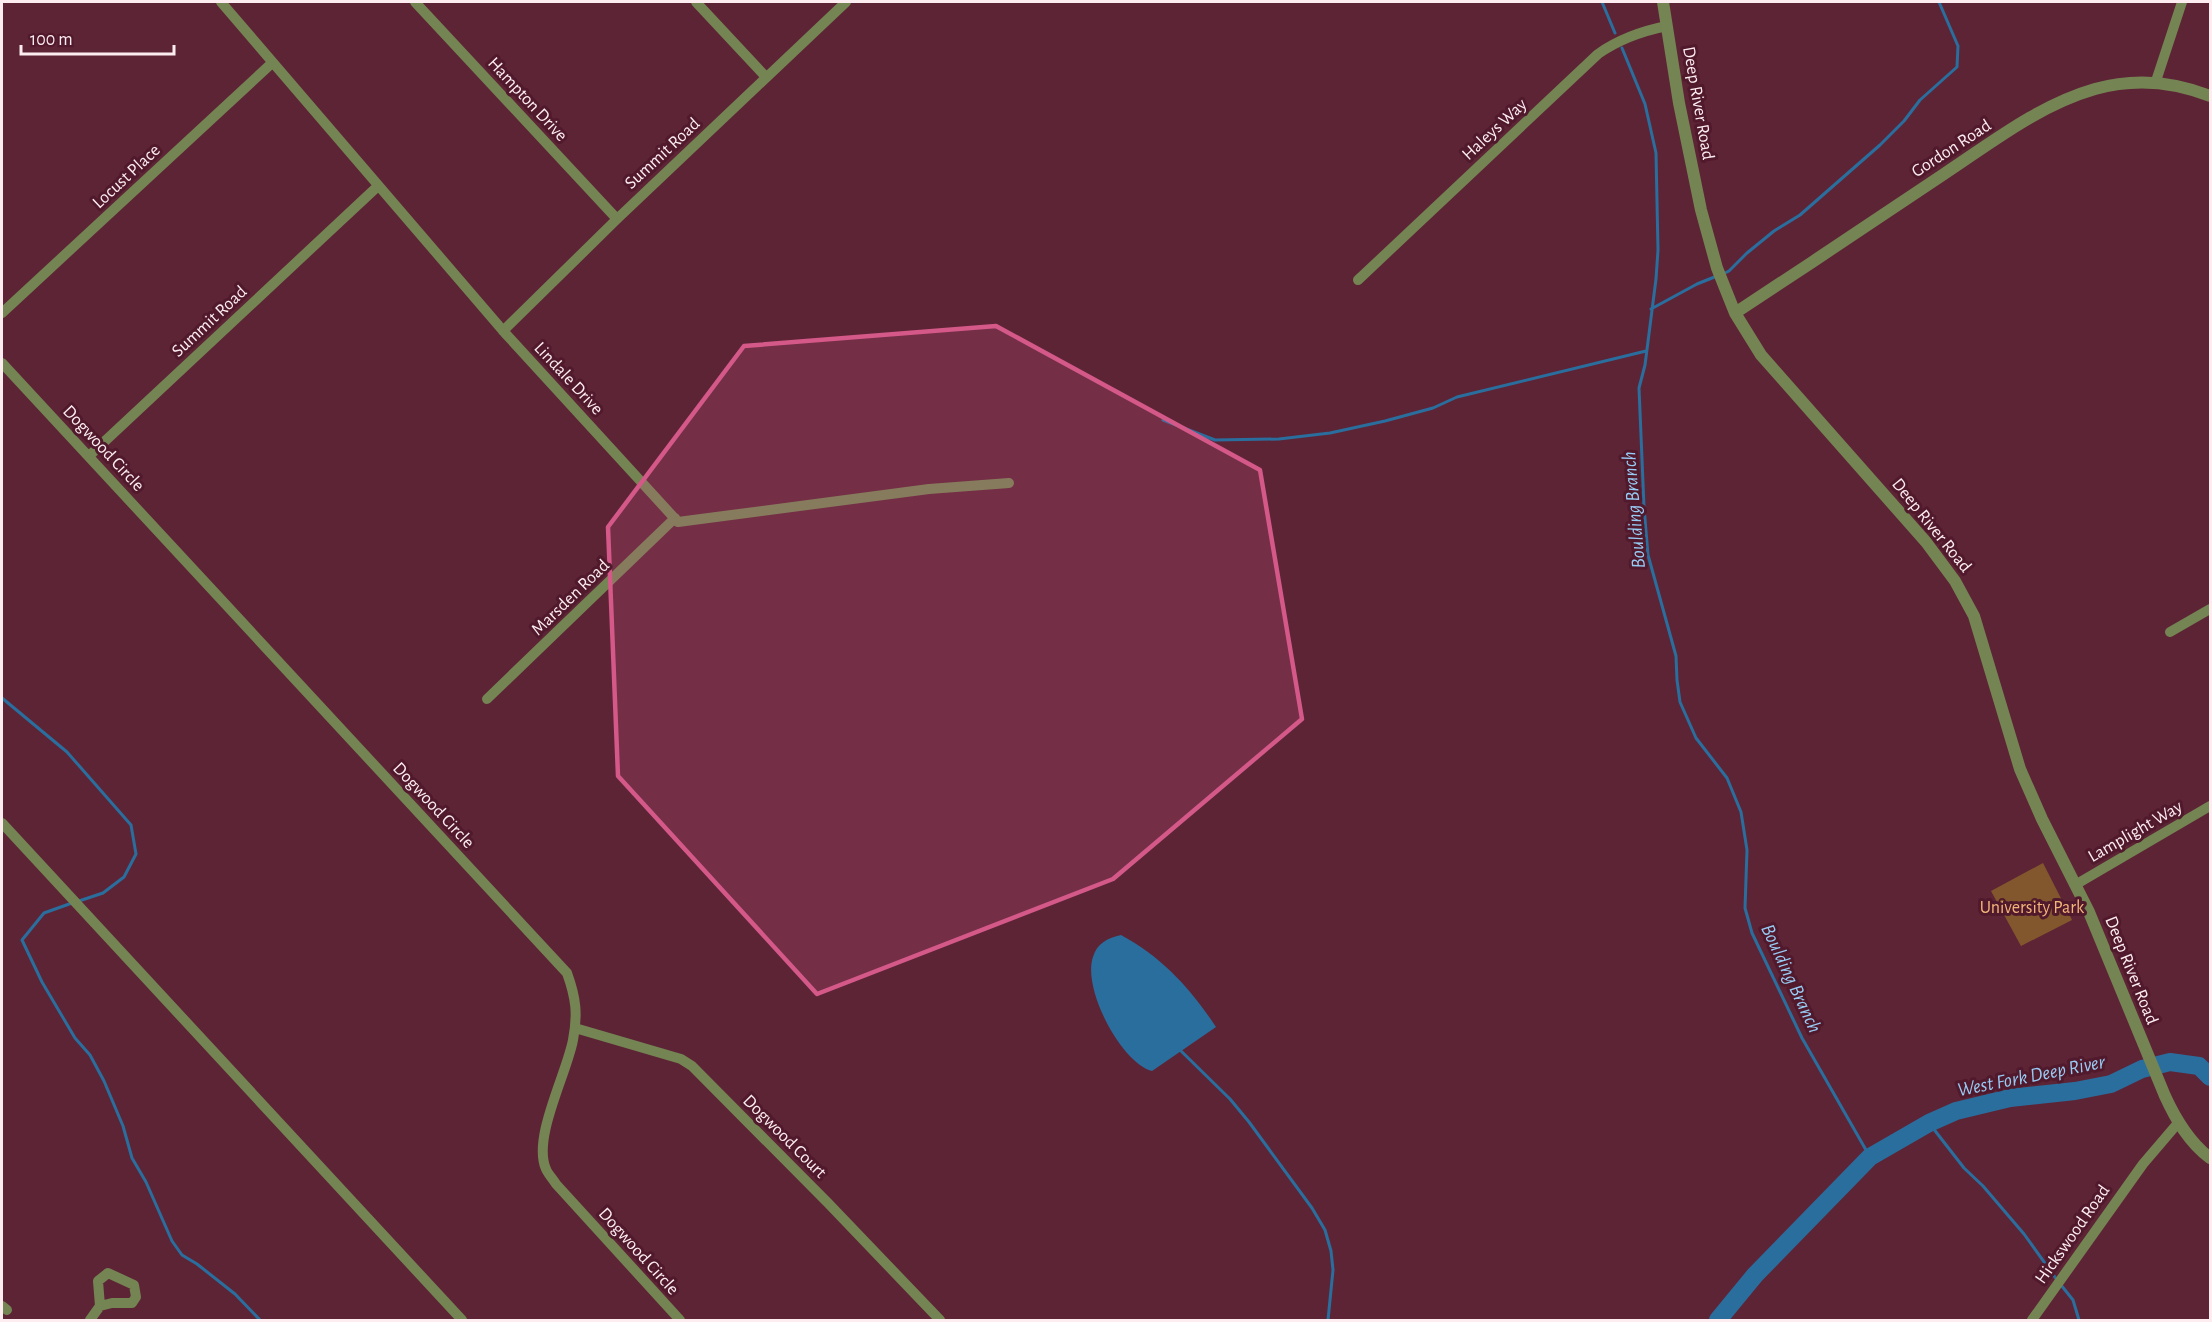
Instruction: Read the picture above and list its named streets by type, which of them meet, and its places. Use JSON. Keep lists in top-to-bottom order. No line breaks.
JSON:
{"streets":{"street":["Hampton Drive","Deep River Road","Haleys Way","Gordon Road","Summit Road","Locust Place","Lindale Drive","Dogwood Circle","Marsden Road","Lamplight Way","Dogwood Court","Hickswood Road"]},"crossings":[["Hampton Drive","Summit Road"],["Deep River Road","Haleys Way"],["Deep River Road","Gordon Road"],["Deep River Road","Lamplight Way"],["Deep River Road","Hickswood Road"],["Summit Road","Lindale Drive"],["Summit Road","Dogwood Circle"],["Locust Place","Lindale Drive"],["Lindale Drive","Marsden Road"],["Dogwood Circle","Dogwood Court"]],"water":["Boulding Branch","West Fork Deep River"],"parks":["University Park"],"scale_bar":"100 m"}
